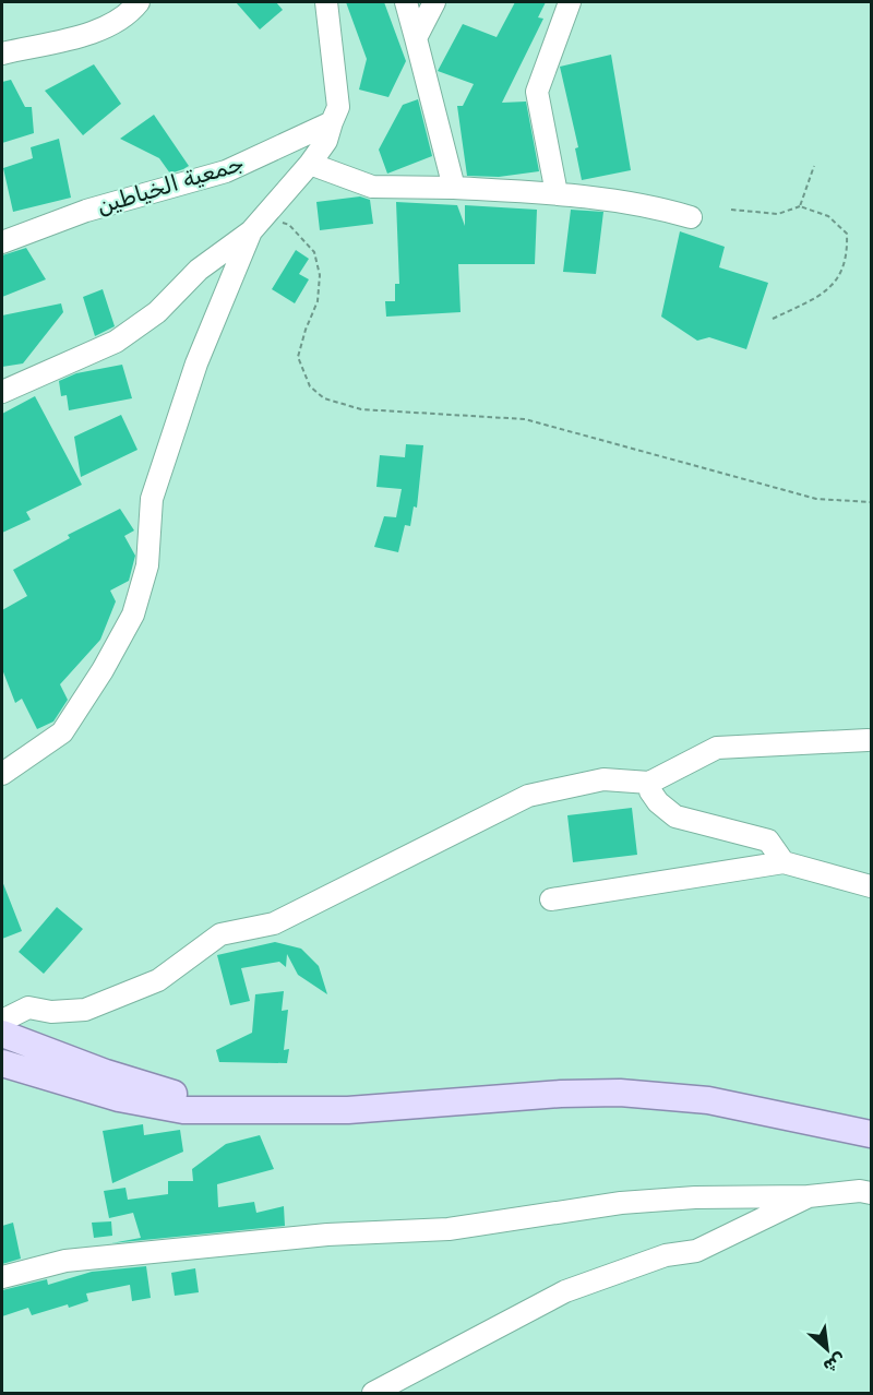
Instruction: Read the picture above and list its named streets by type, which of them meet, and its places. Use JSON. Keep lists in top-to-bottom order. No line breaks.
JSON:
{"streets":{"street":["جمعية الخياطين"]},"north":"bottom right"}
